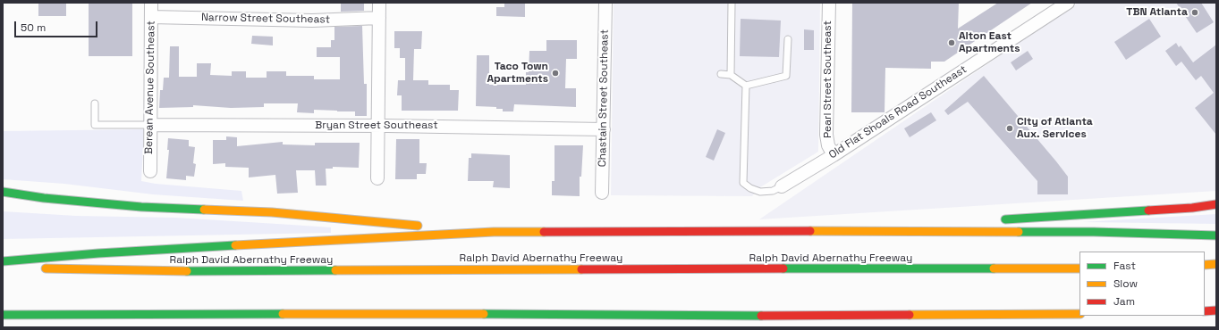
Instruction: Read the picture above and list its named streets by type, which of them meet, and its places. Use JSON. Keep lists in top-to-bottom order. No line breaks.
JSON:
{"streets":{"highway":["Ralph David Abernathy Freeway"],"street":["Narrow Street Southeast","Pearl Street Southeast","Berean Avenue Southeast","Chastain Street Southeast","Old Flat Shoals Road Southeast","Bryan Street Southeast"]},"crossings":[["Narrow Street Southeast","Berean Avenue Southeast"],["Pearl Street Southeast","Old Flat Shoals Road Southeast"],["Berean Avenue Southeast","Bryan Street Southeast"],["Chastain Street Southeast","Bryan Street Southeast"]],"places":["TBN Atlanta","Alton East Apartments","Taco Town Apartments","City of Atlanta Aux. Services"],"legend":["Fast","Slow","Jam"],"scale_bar":"50 m"}
